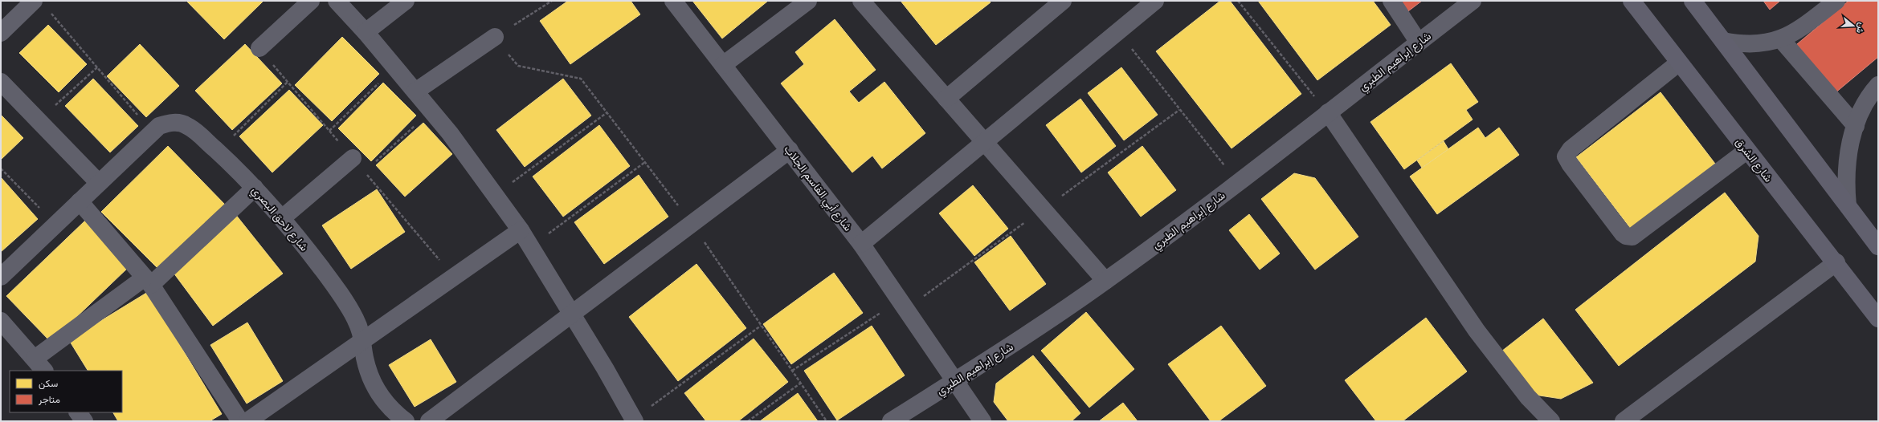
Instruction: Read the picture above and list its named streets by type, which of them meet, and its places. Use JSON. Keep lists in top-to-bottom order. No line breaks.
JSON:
{"streets":{"main road":["شارع الشرق"],"street":["شارع إبراهيم الطبري","شارع أبي القاسم الجلاب","شارع لاحق البصري"]},"crossings":[["شارع إبراهيم الطبري","شارع أبي القاسم الجلاب"]],"legend":["سكن","متاجر"],"north":"right"}
